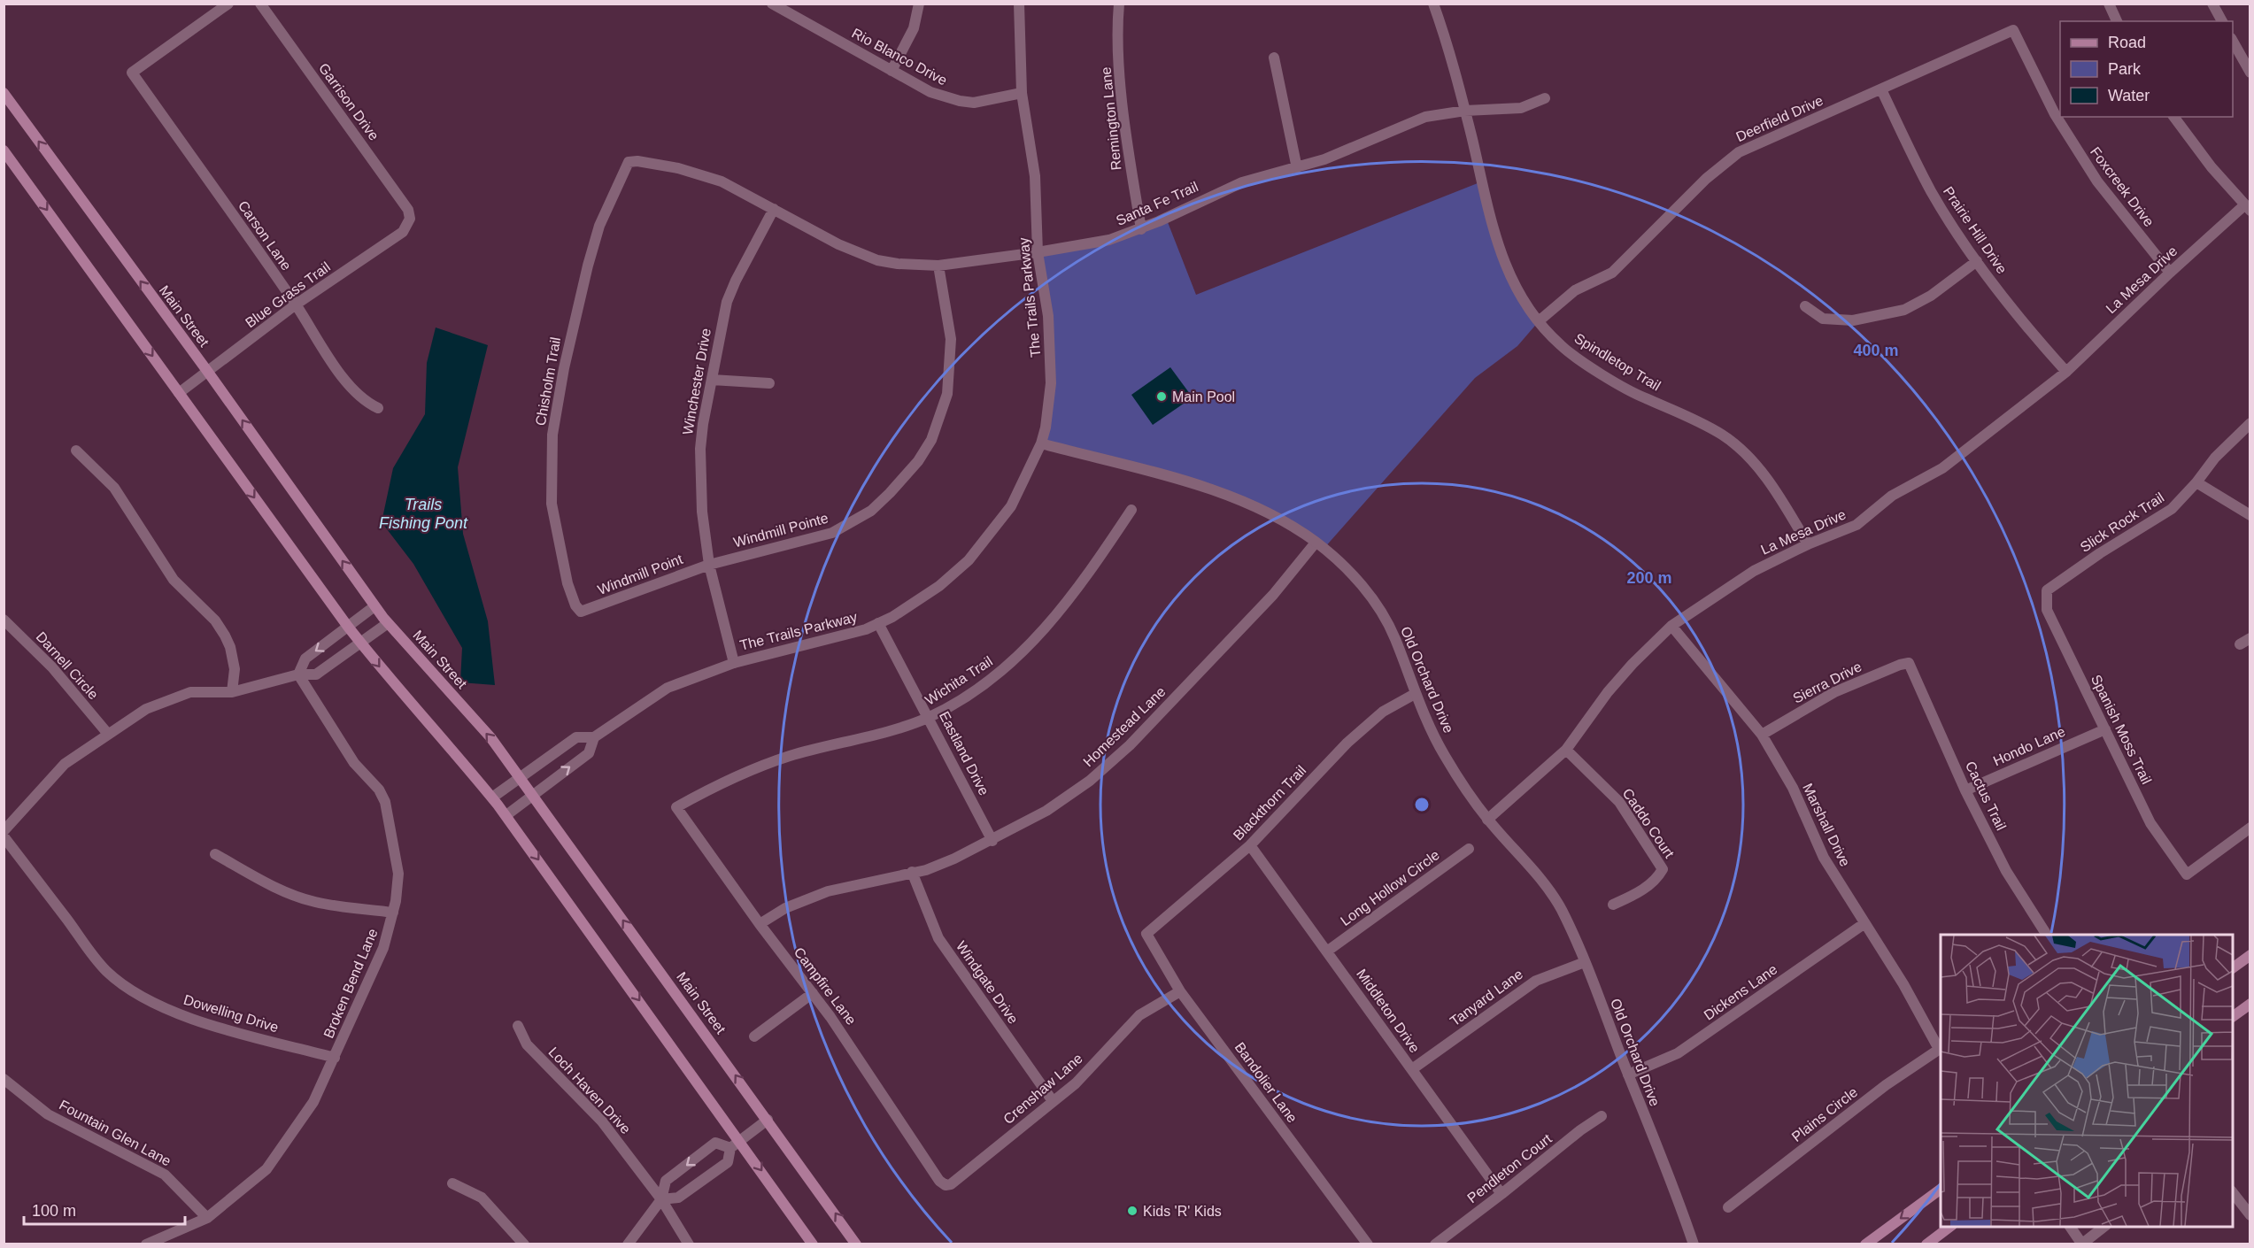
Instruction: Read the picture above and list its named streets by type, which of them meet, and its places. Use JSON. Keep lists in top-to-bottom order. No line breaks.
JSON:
{"streets":{"main road":["Main Street"],"street":["Rio Blanco Drive","Garrison Drive","Remington Lane","Deerfield Drive","Foxcreek Drive","Santa Fe Trail","Prairie Hill Drive","Carson Lane","La Mesa Drive","Blue Grass Trail","The Trails Parkway","Spindletop Trail","Chisholm Trail","Winchester Drive","Slick Rock Trail","Windmill Pointe","Windmill Point","Darnell Circle","Old Orchard Drive","Wichita Trail","Sierra Drive","Homestead Lane","Spanish Moss Trail","Hondo Lane","Eastland Drive","Cactus Trail","Blackthorn Trail","Caddo Court","Marshall Drive","Long Hollow Circle","Windgate Drive","Broken Bend Lane","Campfire Lane","Dickens Lane","Tanyard Lane","Middleton Drive","Dowelling Drive","Bandolier Lane","Crenshaw Lane","Loch Haven Drive","Plains Circle","Fountain Glen Lane","Pendleton Court"]},"crossings":[["Rio Blanco Drive","The Trails Parkway"],["Garrison Drive","Blue Grass Trail"],["Remington Lane","Santa Fe Trail"],["Deerfield Drive","Foxcreek Drive"],["Deerfield Drive","Prairie Hill Drive"],["Deerfield Drive","Spindletop Trail"],["Foxcreek Drive","La Mesa Drive"],["Santa Fe Trail","The Trails Parkway"],["Santa Fe Trail","Spindletop Trail"],["Santa Fe Trail","Chisholm Trail"],["Santa Fe Trail","Winchester Drive"],["Santa Fe Trail","Windmill Pointe"],["Prairie Hill Drive","La Mesa Drive"],["Carson Lane","Blue Grass Trail"],["La Mesa Drive","Spindletop Trail"],["La Mesa Drive","Old Orchard Drive"],["La Mesa Drive","Caddo Court"],["La Mesa Drive","Marshall Drive"],["Blue Grass Trail","Main Street"],["The Trails Parkway","Main Street"],["The Trails Parkway","Winchester Drive"],["The Trails Parkway","Old Orchard Drive"],["The Trails Parkway","Eastland Drive"],["Chisholm Trail","Windmill Point"],["Winchester Drive","Windmill Pointe"],["Winchester Drive","Windmill Point"],["Slick Rock Trail","Spanish Moss Trail"],["Windmill Pointe","Windmill Point"],["Old Orchard Drive","Homestead Lane"],["Old Orchard Drive","Blackthorn Trail"],["Old Orchard Drive","Dickens Lane"],["Old Orchard Drive","Tanyard Lane"],["Wichita Trail","Eastland Drive"],["Wichita Trail","Campfire Lane"],["Sierra Drive","Cactus Trail"],["Sierra Drive","Marshall Drive"],["Homestead Lane","Eastland Drive"],["Homestead Lane","Windgate Drive"],["Homestead Lane","Campfire Lane"],["Spanish Moss Trail","Hondo Lane"],["Hondo Lane","Cactus Trail"],["Blackthorn Trail","Middleton Drive"],["Blackthorn Trail","Bandolier Lane"],["Marshall Drive","Dickens Lane"],["Marshall Drive","Plains Circle"],["Long Hollow Circle","Middleton Drive"],["Windgate Drive","Crenshaw Lane"],["Broken Bend Lane","Dowelling Drive"],["Broken Bend Lane","Fountain Glen Lane"],["Campfire Lane","Crenshaw Lane"],["Tanyard Lane","Middleton Drive"],["Middleton Drive","Pendleton Court"],["Bandolier Lane","Crenshaw Lane"]],"water":["Trails Fishing Pont"],"places":["Main Pool","Kids 'R' Kids"],"legend":["Road","Park","Water"],"scale_bar":"100 m","rings":["400 m","200 m"]}
